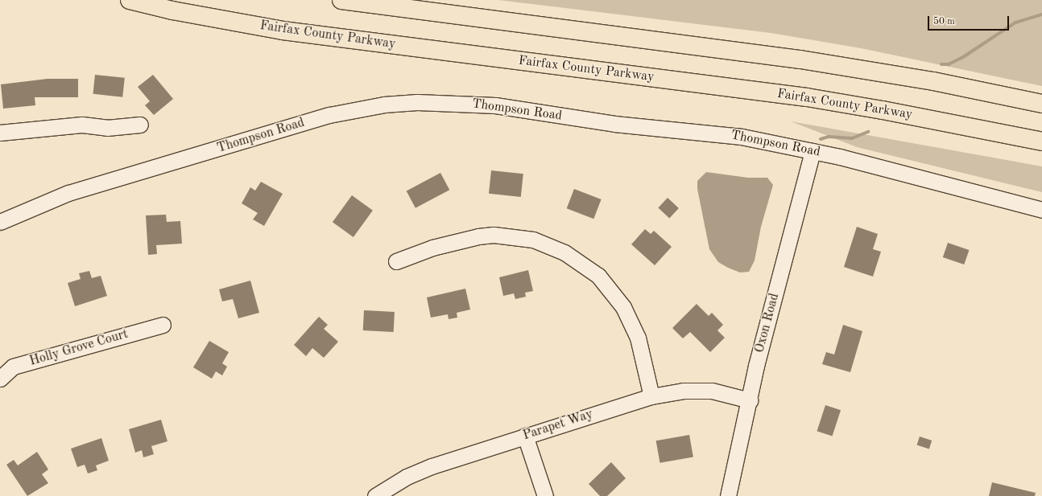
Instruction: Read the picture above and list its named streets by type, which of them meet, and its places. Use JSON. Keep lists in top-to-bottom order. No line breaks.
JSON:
{"streets":{"highway":["Fairfax County Parkway"],"street":["Thompson Road","Oxon Road","Holly Grove Court","Parapet Way"]},"crossings":[["Thompson Road","Oxon Road"],["Oxon Road","Parapet Way"]],"scale_bar":"50 m"}
